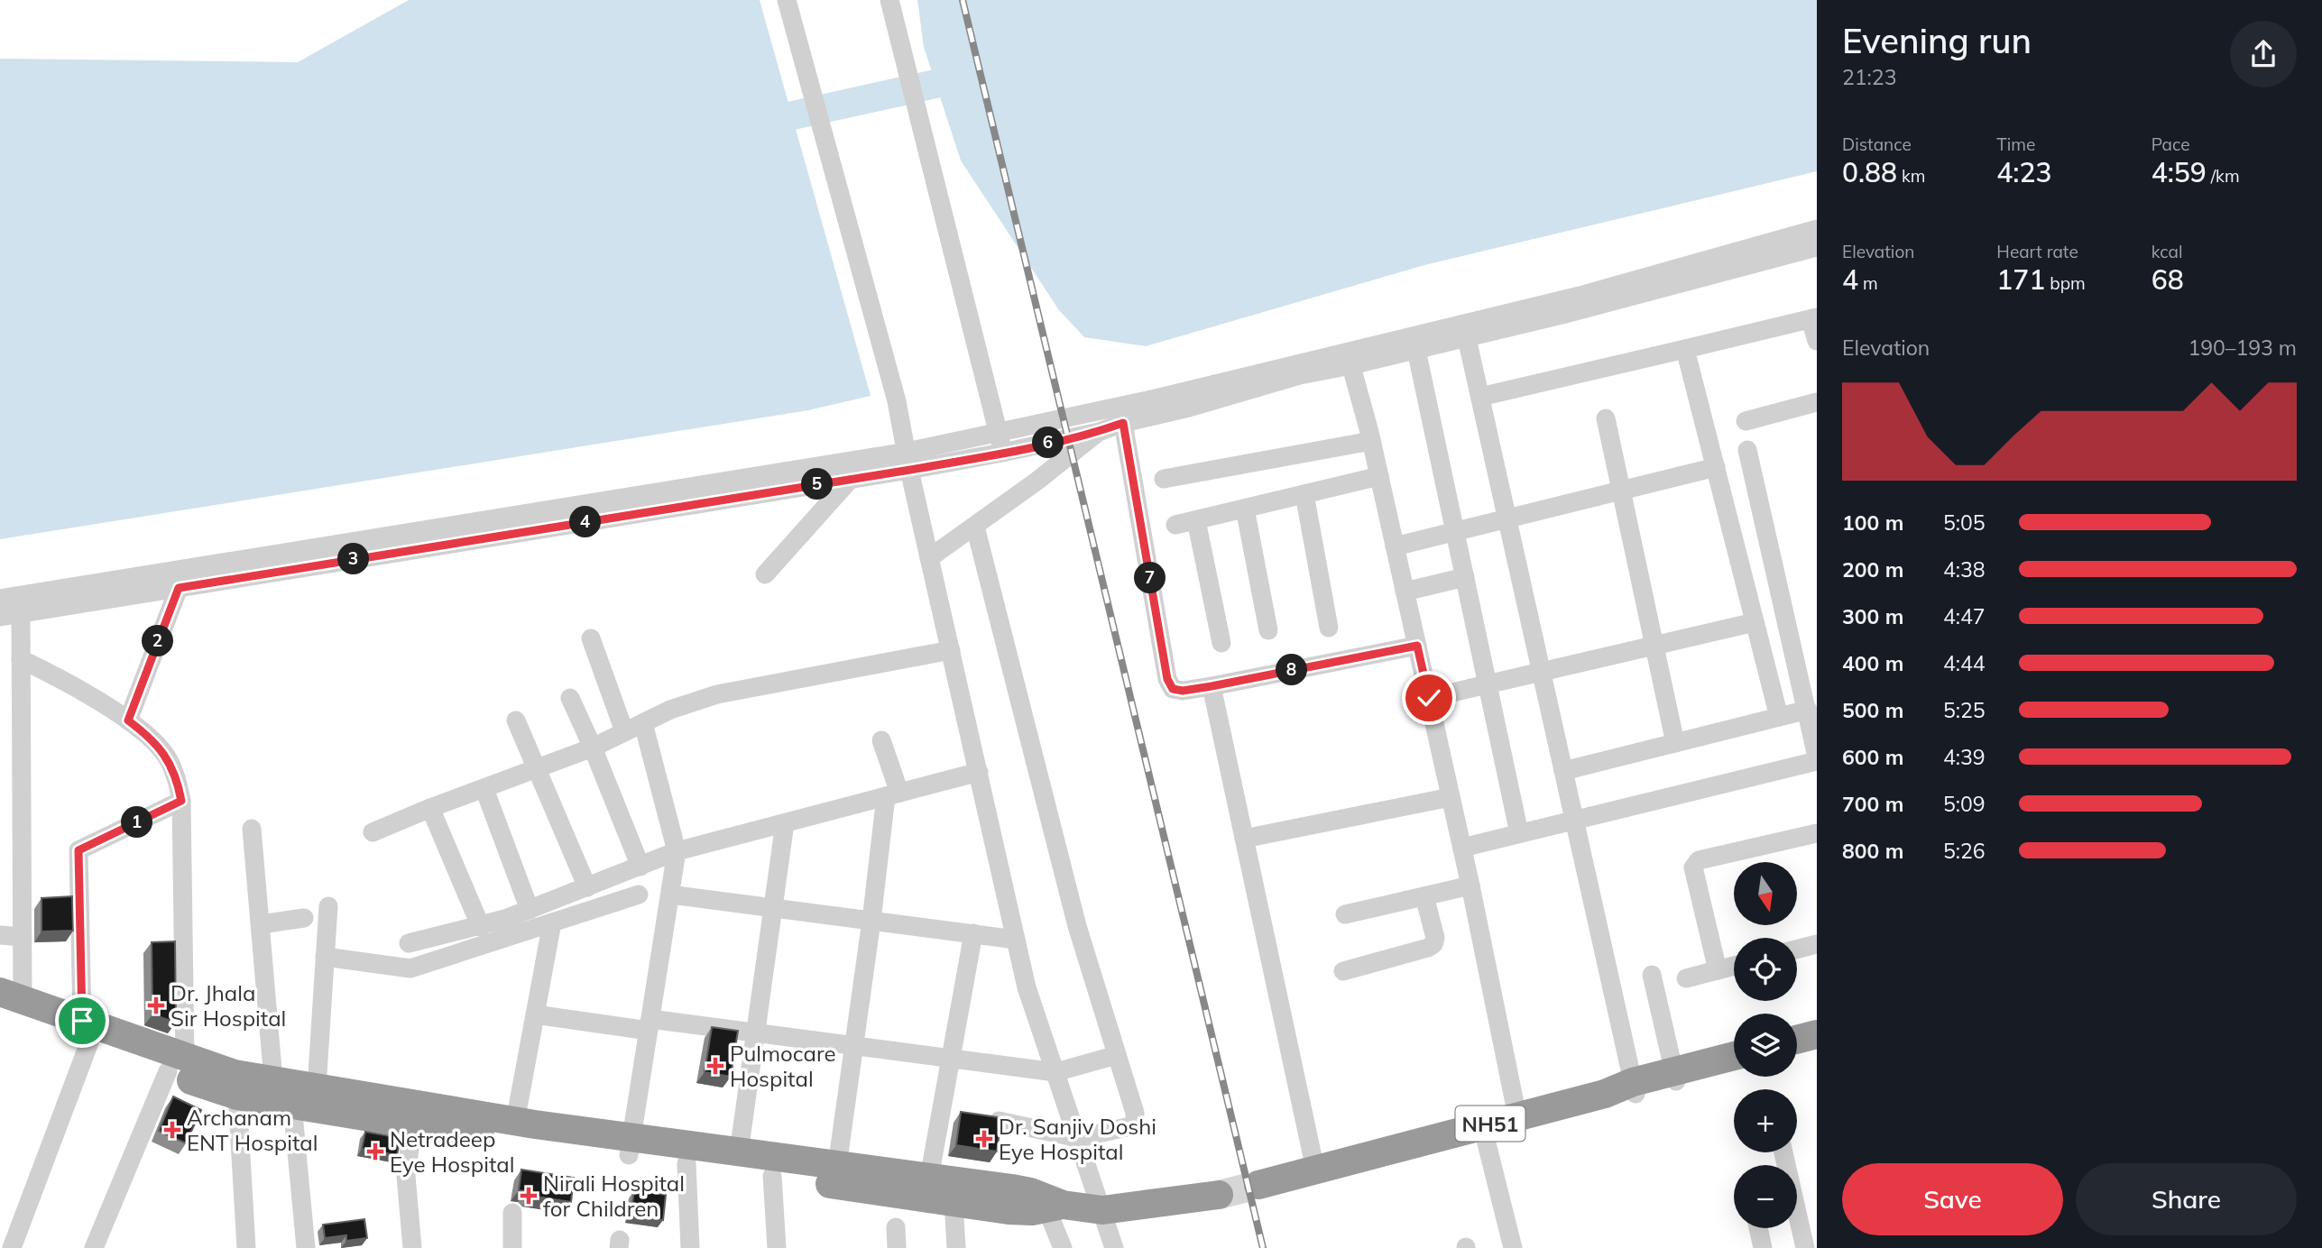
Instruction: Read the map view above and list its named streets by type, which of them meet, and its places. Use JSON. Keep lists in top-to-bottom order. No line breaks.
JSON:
{"streets":{"highway":["NH51"]},"places":{"health":["Dr. Jhala Sir Hospital","Pulmocare Hospital","Archanam ENT Hospital","Dr. Sanjiv Doshi Eye Hospital","Netradeep Eye Hospital","Nirali Hospital for Children"]},"north":"bottom","page":{"heading":["Evening run","21:23"],"stats":[["Distance","0.88 km"],["Time","4:23"],["Pace","4:59 /km"],["Elevation","4 m"],["Heart rate","171 bpm"],["kcal","68"]],"chart":["Elevation","190–193 m"],"pins":["6","5","4","3","7","2","8","1"],"list":[{"name":"100 m","note":"5:05"},{"name":"200 m","note":"4:38"},{"name":"300 m","note":"4:47"},{"name":"400 m","note":"4:44"},{"name":"500 m","note":"5:25"},{"name":"600 m","note":"4:39"},{"name":"700 m","note":"5:09"},{"name":"800 m","note":"5:26"}],"map_buttons":["+","−"],"buttons":["Save","Share"]}}
